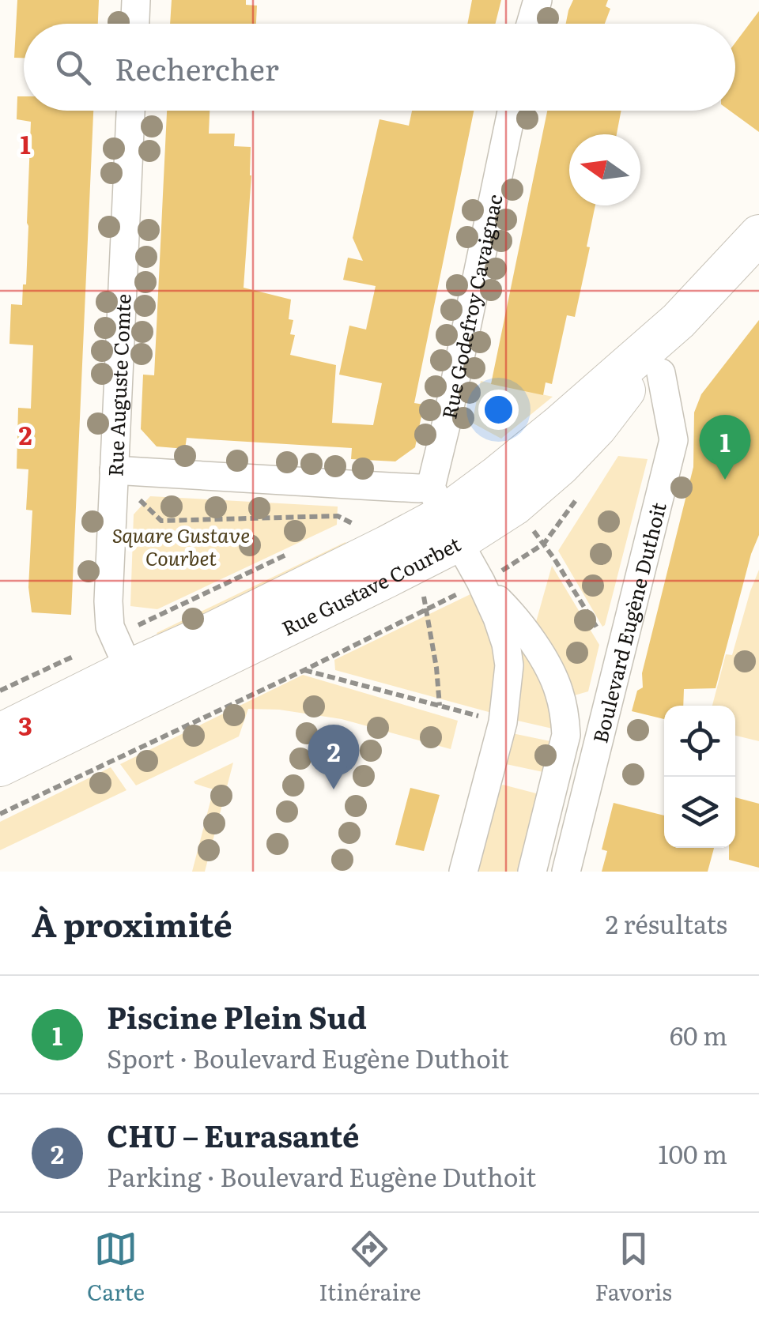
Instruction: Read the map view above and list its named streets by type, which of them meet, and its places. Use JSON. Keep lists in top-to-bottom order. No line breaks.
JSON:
{"streets":{"main road":["Rue Gustave Courbet"],"street":["Rue Godefroy Cavaignac","Rue Auguste Comte","Boulevard Eugène Duthoit"]},"crossings":[["Rue Godefroy Cavaignac","Rue Gustave Courbet"],["Rue Godefroy Cavaignac","Boulevard Eugène Duthoit"],["Rue Auguste Comte","Rue Gustave Courbet"],["Rue Gustave Courbet","Boulevard Eugène Duthoit"]],"parks":["Square Gustave Courbet"],"north":"left","page":{"search":"Rechercher","pins":["1","2"],"heading":["À proximité","2 résultats"],"list":[{"mark":"1","name":"Piscine Plein Sud","note":"Sport · Boulevard Eugène Duthoit","value":"60 m"},{"mark":"2","name":"CHU – Eurasanté","note":"Parking · Boulevard Eugène Duthoit","value":"100 m"}],"nav":["Carte","Itinéraire","Favoris"]},"grid":{"rows":["1","2","3"]}}
